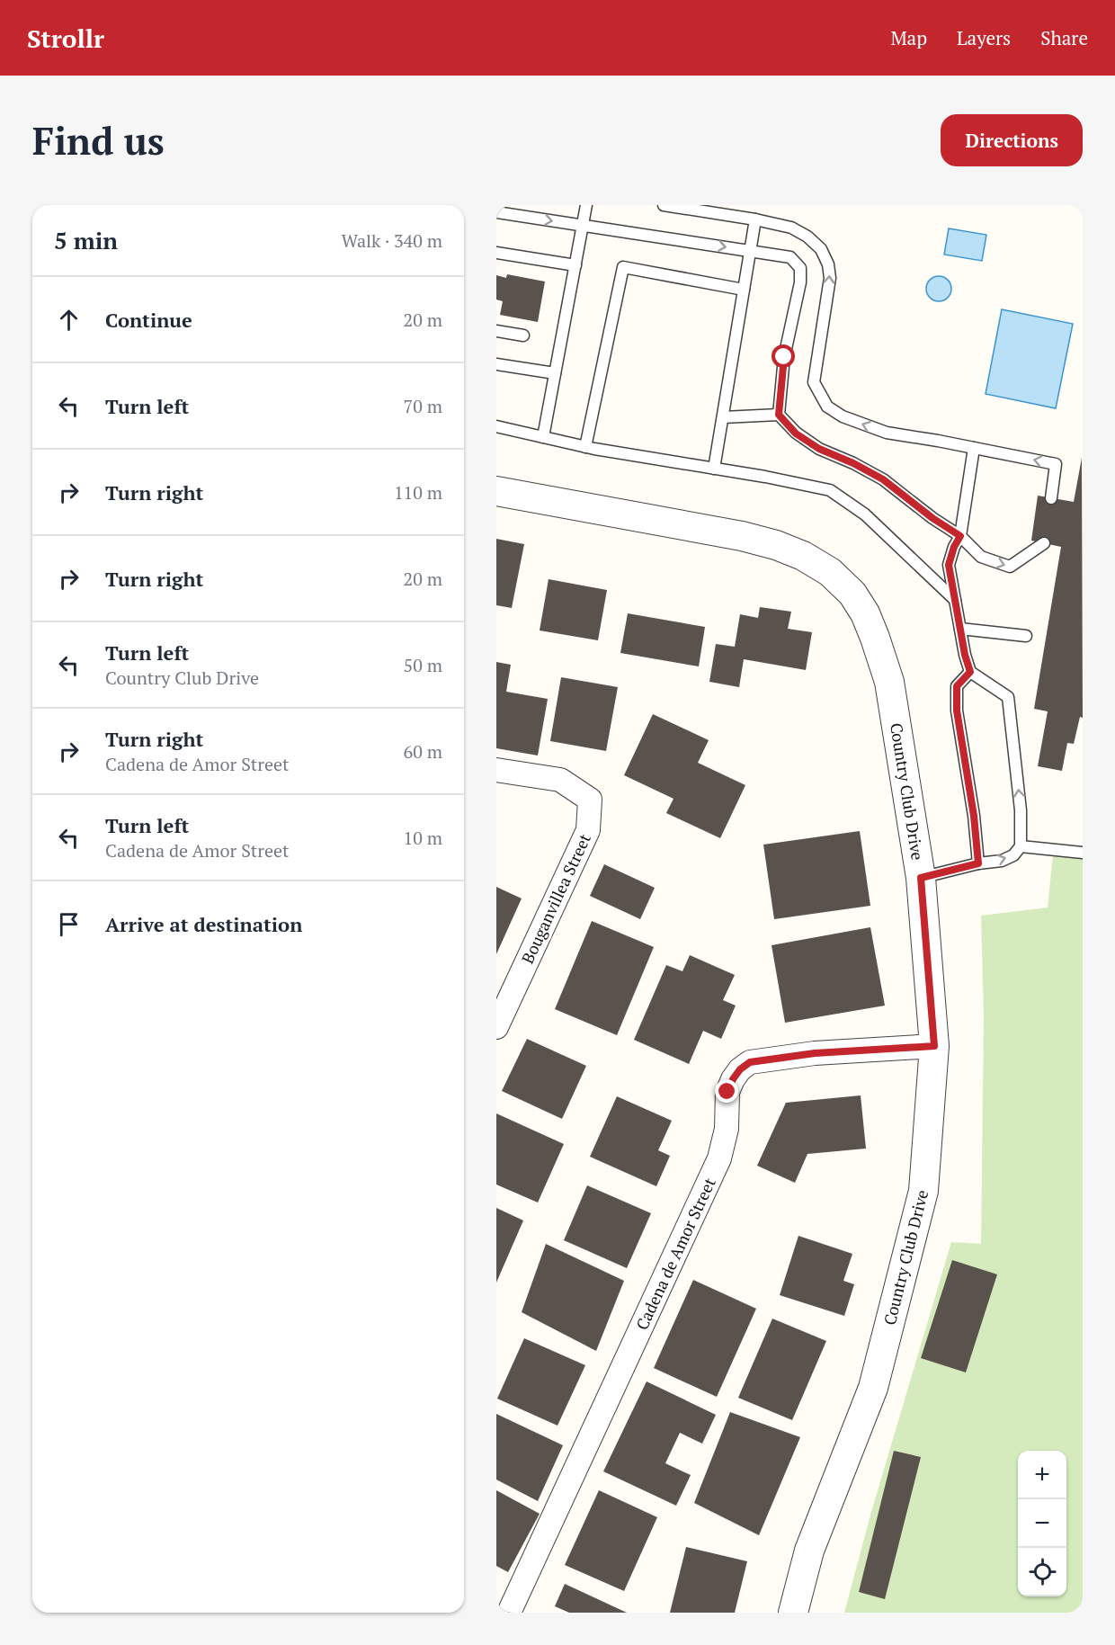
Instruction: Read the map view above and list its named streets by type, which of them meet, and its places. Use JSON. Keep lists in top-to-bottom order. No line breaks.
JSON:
{"streets":{"street":["Country Club Drive","Bouganvillea Street","Cadena de Amor Street"]},"crossings":[["Country Club Drive","Cadena de Amor Street"]],"page":{"header":"Strollr","nav":["Map","Layers","Share"],"buttons":"Directions","title":"Find us","heading":["5 min","Walk · 340 m"],"list":[["Continue","20 m"],["Turn left","70 m"],["Turn right","110 m"],["Turn right","20 m"],["Turn left","Country Club Drive","50 m"],["Turn right","Cadena de Amor Street","60 m"],["Turn left","Cadena de Amor Street","10 m"],"Arrive at destination"],"map_buttons":["+","−"]}}
